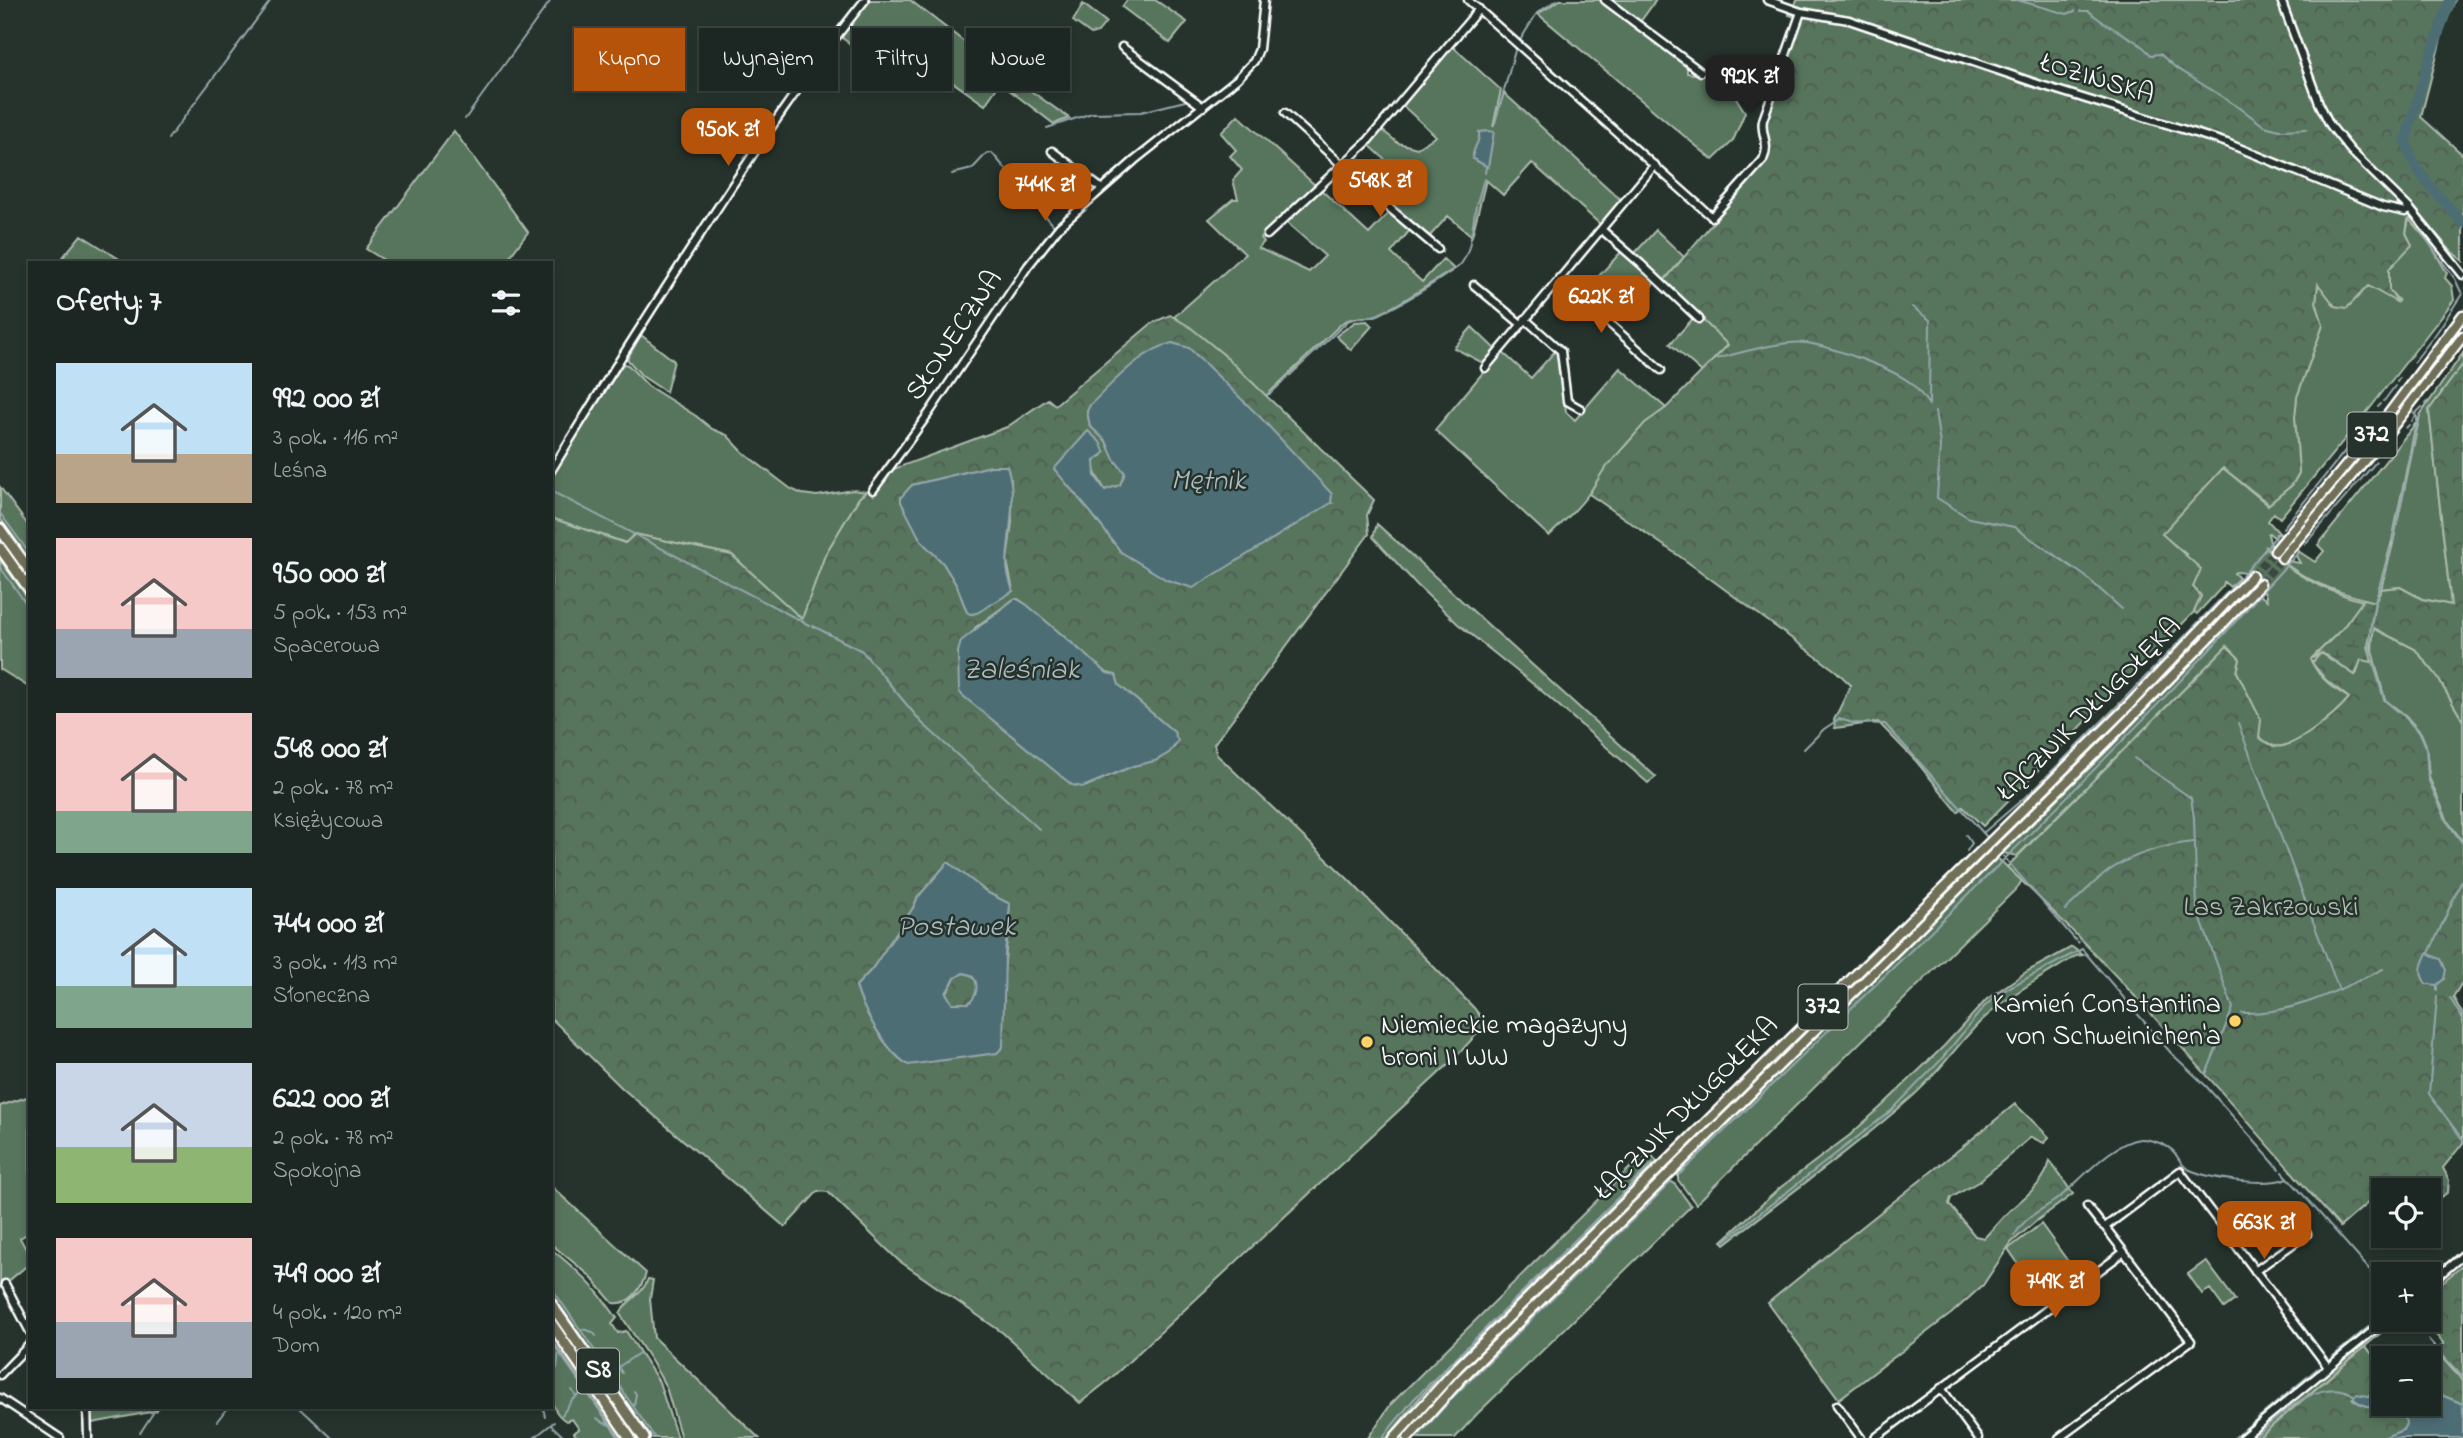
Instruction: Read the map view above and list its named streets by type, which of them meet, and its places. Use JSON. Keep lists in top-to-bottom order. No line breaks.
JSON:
{"streets":{"highway":["S8"],"main road":["372","ŁĄCZNIK DŁUGOŁĘKA"],"street":["ŁOZIŃSKA","SŁONECZNA"]},"water":["Mętnik","Zaleśniak","Postawek"],"parks":["Las Zakrzowski"],"places":["Kamień Constantina von Schweinichen'a","Niemieckie magazyny broni II WW"],"page":{"chip":["Kupno","Wynajem","Filtry","Nowe"],"price":["992K zł","950K zł","548K zł","744K zł","622K zł","663K zł","749K zł"],"heading":"Oferty: 7","list":[{"name":"992 000 zł","note":"3 pok. · 116 m² · Leśna"},{"name":"950 000 zł","note":"5 pok. · 153 m² · Spacerowa"},{"name":"548 000 zł","note":"2 pok. · 78 m² · Księżycowa"},{"name":"744 000 zł","note":"3 pok. · 113 m² · Słoneczna"},{"name":"622 000 zł","note":"2 pok. · 78 m² · Spokojna"},{"name":"749 000 zł","note":"4 pok. · 120 m² · Dom"}],"map_buttons":["+","−"]}}
